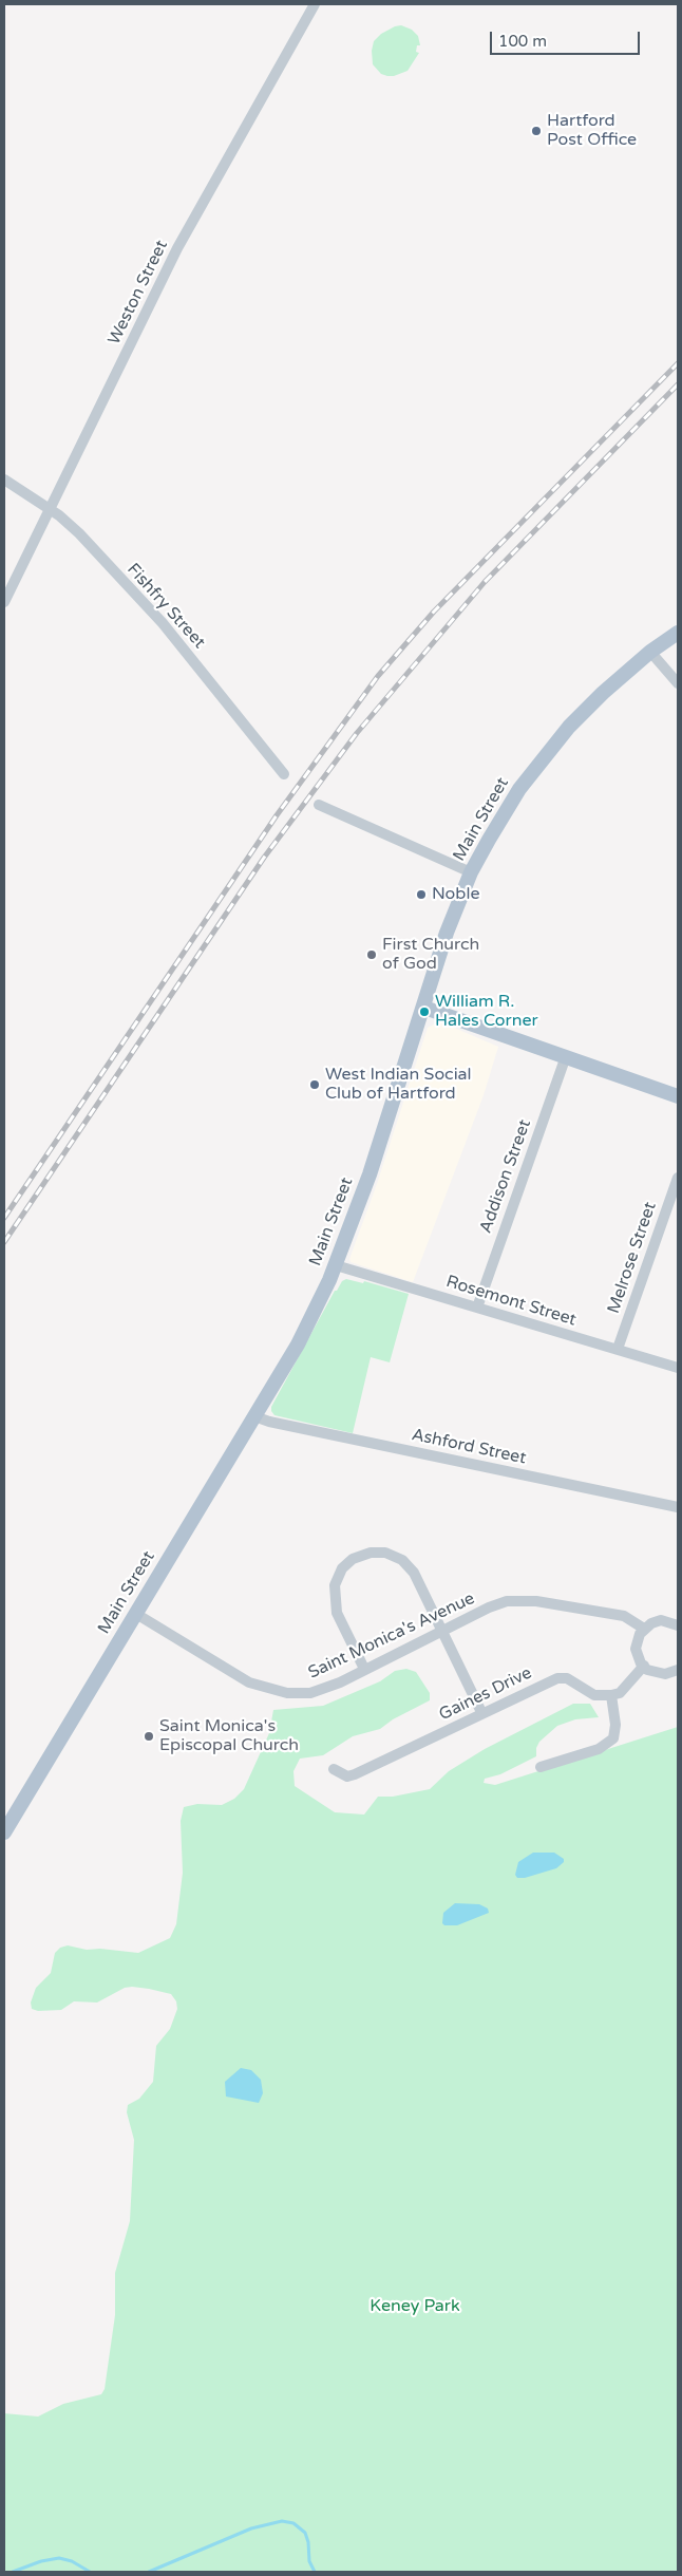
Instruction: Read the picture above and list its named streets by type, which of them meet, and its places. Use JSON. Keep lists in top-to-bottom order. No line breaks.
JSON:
{"streets":{"main road":["Main Street"],"street":["Weston Street","Fishfry Street","Addison Street","Melrose Street","Rosemont Street","Ashford Street","Saint Monica's Avenue","Gaines Drive"]},"crossings":[["Weston Street","Fishfry Street"],["Main Street","Rosemont Street"],["Main Street","Ashford Street"],["Main Street","Saint Monica's Avenue"],["Addison Street","Rosemont Street"],["Melrose Street","Rosemont Street"]],"parks":["Keney Park"],"places":["Hartford Post Office","Noble","First Church of God","William R. Hales Corner","West Indian Social Club of Hartford","Saint Monica's Episcopal Church"],"scale_bar":"100 m"}
